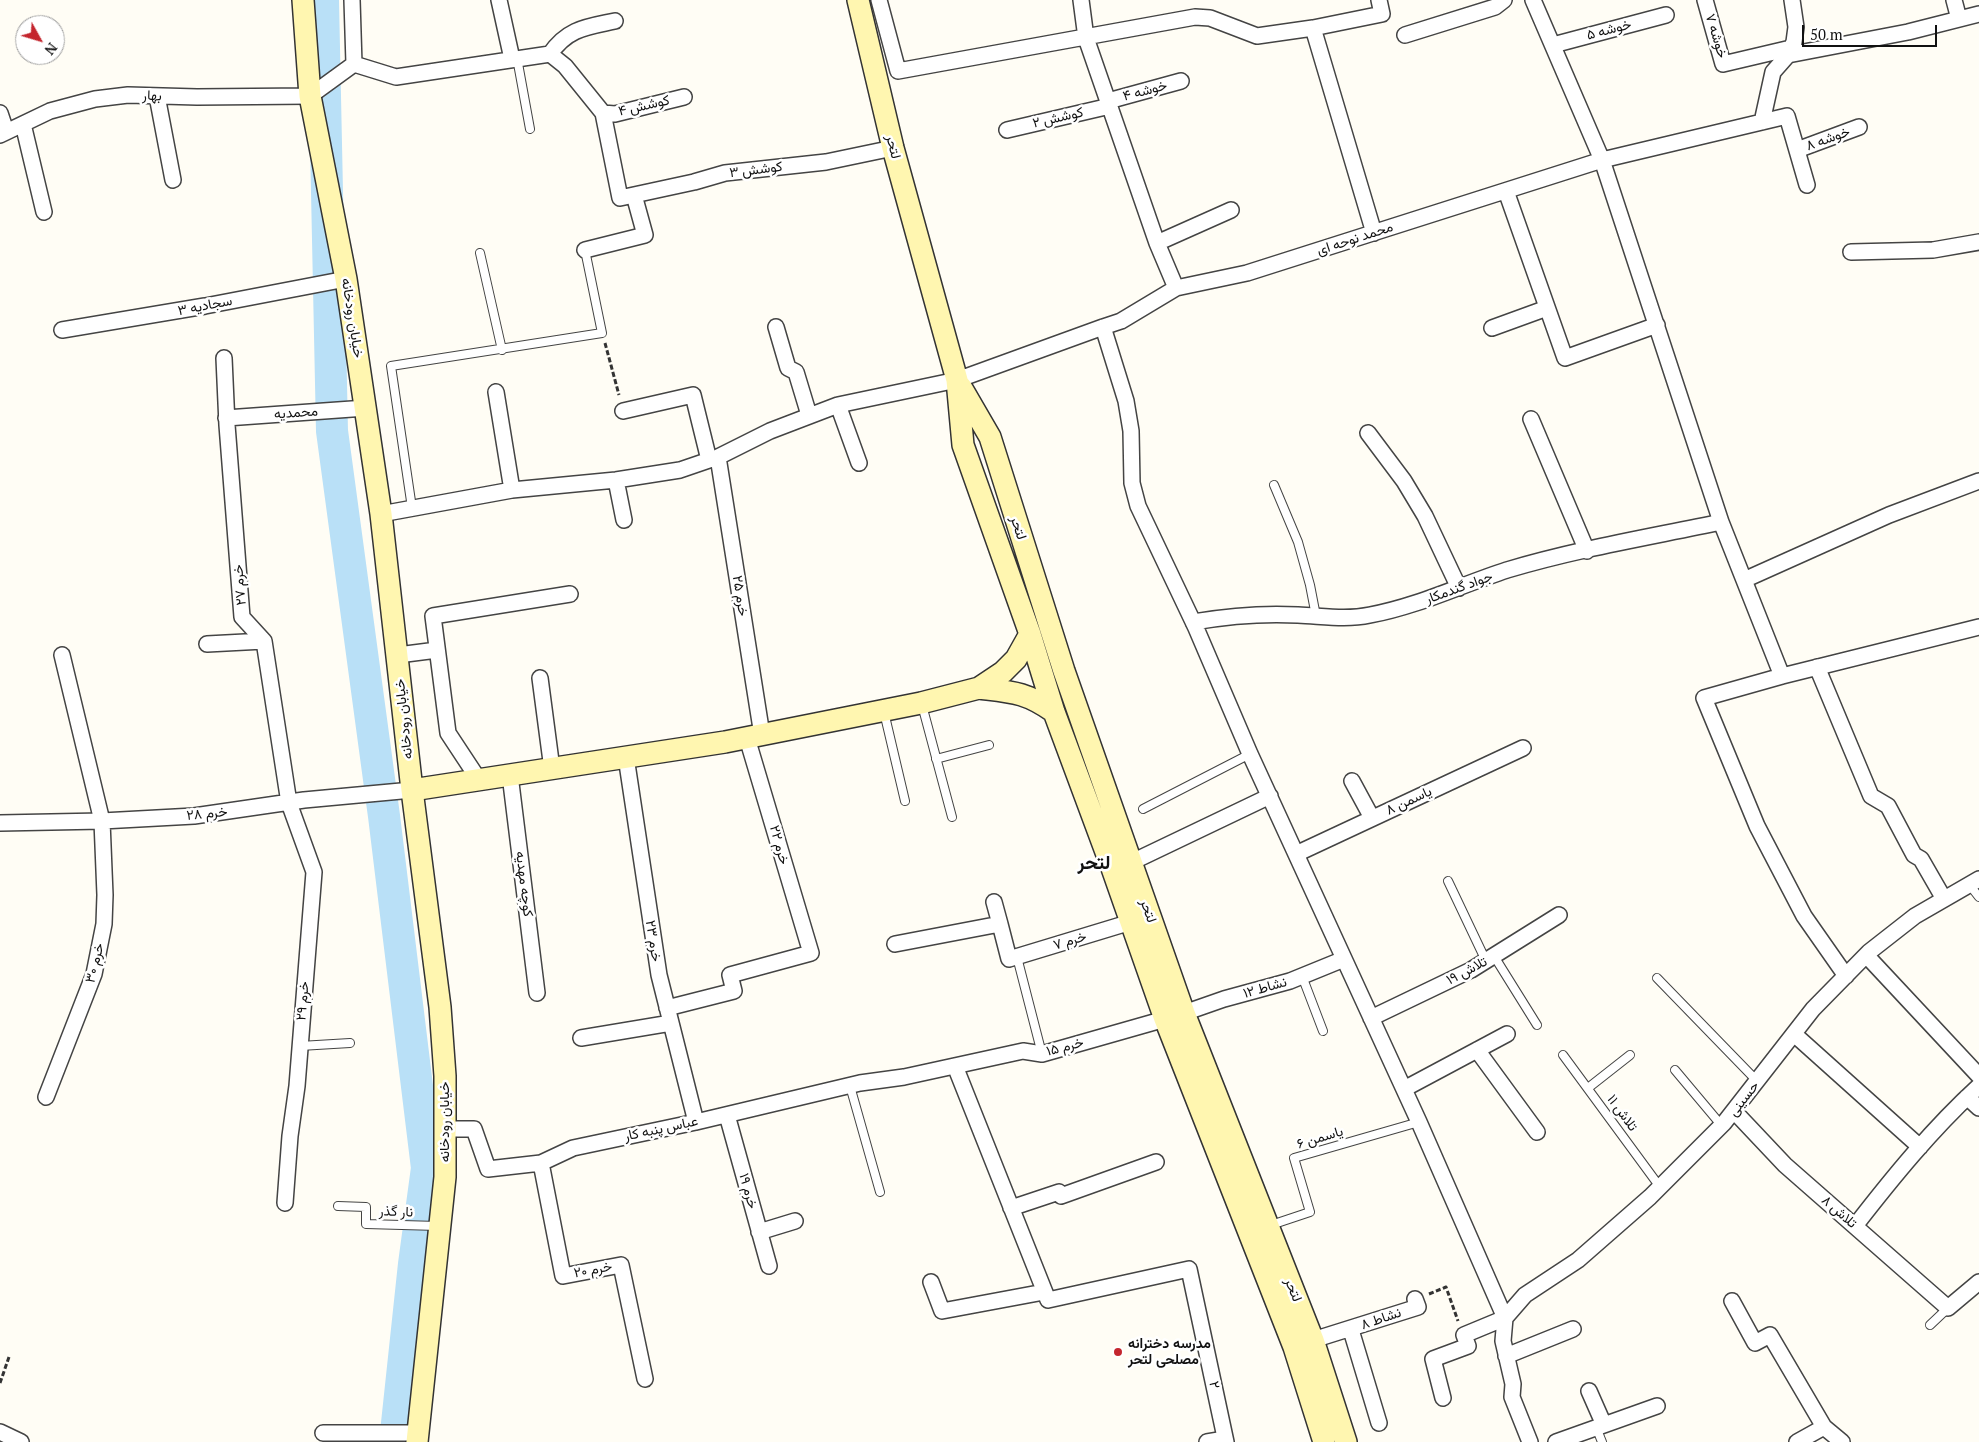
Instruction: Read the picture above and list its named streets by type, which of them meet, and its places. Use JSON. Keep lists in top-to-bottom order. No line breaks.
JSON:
{"streets":{"street":["خوشه ۵","خوشه ۷","خوشه ۴","بهار","کوشش ۴","کوشش ۲","خوشه ۸","لتحر","کوشش ۳","محمد نوحه ای","سجادیه ۳","خیابان رودخانه","محمدیه","خرم ۲۷","جواد گندمکار","خرم ۲۵","یاسمن ۸","خرم ۲۸","خرم ۲۲","کوچه مهدیه","خرم ۲۳","خرم ۷","خرم ۳۰","تلاش ۱۹","نشاط ۱۲","خرم ۲۹","خرم ۱۵","حسینی","عباس پنبه کار","خرم ۱۹","تلاش ۸","خرم ۲۰","نشاط ۸","۲"],"lane":["تلاش ۱۱","یاسمن ۶","نار گذر"]},"crossings":[["خوشه ۴","کوشش ۲"],["بهار","خیابان رودخانه"],["خوشه ۸","محمد نوحه ای"],["لتحر","کوشش ۳"],["لتحر","محمد نوحه ای"],["لتحر","خرم ۷"],["لتحر","نشاط ۱۲"],["لتحر","خرم ۱۵"],["لتحر","یاسمن ۶"],["لتحر","نشاط ۸"],["محمد نوحه ای","خیابان رودخانه"],["محمد نوحه ای","خرم ۲۵"],["سجادیه ۳","خیابان رودخانه"],["خیابان رودخانه","محمدیه"],["خیابان رودخانه","خرم ۲۸"],["خیابان رودخانه","عباس پنبه کار"],["خیابان رودخانه","نار گذر"],["محمدیه","خرم ۲۷"],["خرم ۲۵","خرم ۲۲"],["خرم ۲۸","خرم ۳۰"],["خرم ۲۸","خرم ۲۹"],["خرم ۲۲","خرم ۲۳"],["خرم ۲۳","عباس پنبه کار"],["نشاط ۱۲","خرم ۱۵"],["خرم ۱۵","عباس پنبه کار"],["حسینی","تلاش ۱۱"],["حسینی","تلاش ۸"],["عباس پنبه کار","خرم ۱۹"],["عباس پنبه کار","خرم ۲۰"]],"districts":["لتحر"],"places":["مدرسه دخترانه مصلحی لتحر"],"scale_bar":"50 m","north":"bottom right"}
